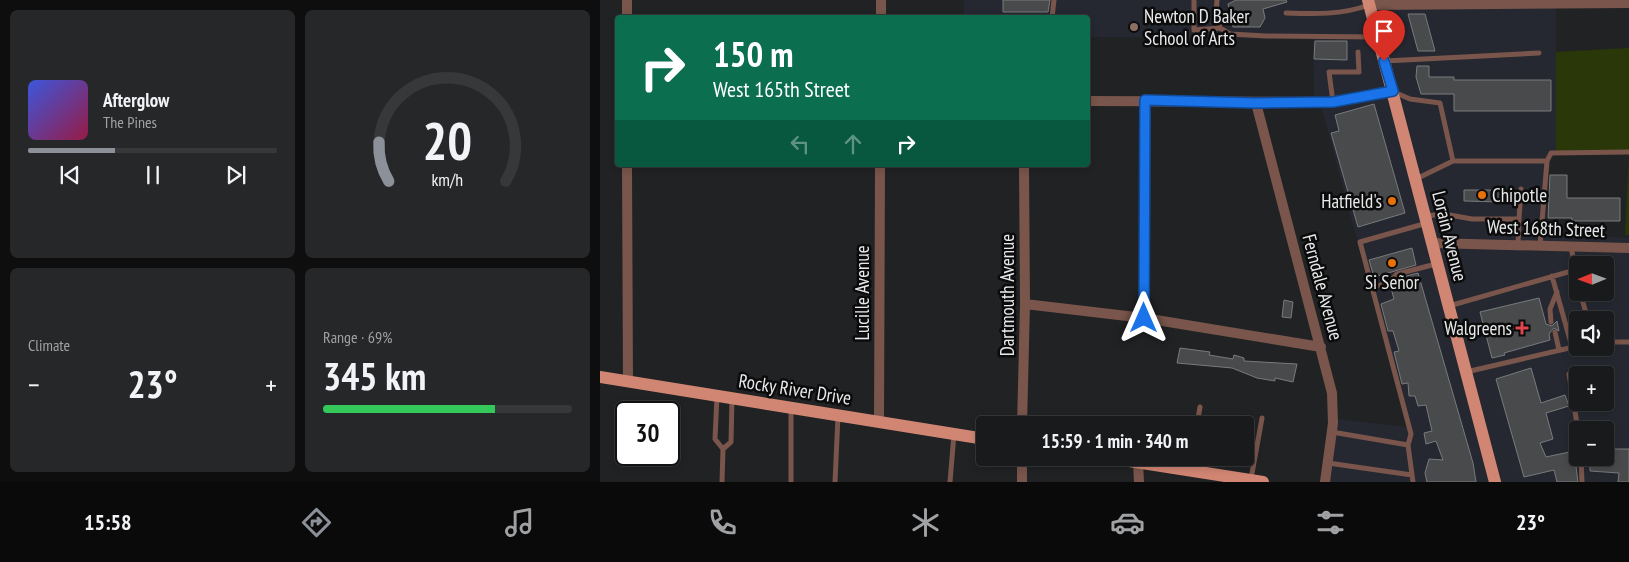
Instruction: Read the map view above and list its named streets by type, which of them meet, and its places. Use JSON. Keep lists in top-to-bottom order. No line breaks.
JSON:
{"streets":{"main road":["Lorain Avenue","Rocky River Drive"],"street":["West 168th Street","Ferndale Avenue","Lucille Avenue","Dartmouth Avenue"]},"crossings":[["West 168th Street","Lorain Avenue"],["Lucille Avenue","Rocky River Drive"]],"places":{"other":["Newton D Baker School of Arts","Chipotle","Hatfield's","Si Señor"],"health":["Walgreens"]},"north":"left","page":{"turn":["150 m","West 165th Street"],"song":["Afterglow","The Pines"],"map_buttons":["+","−"],"tile":["Climate",["Range · 69%","345 km"]],"heat":["−","23°","+"],"limit":"30","trip":"15:59 · 1 min · 340 m","tabs":["15:58","23°"],"gauge":["20","km/h"]}}
